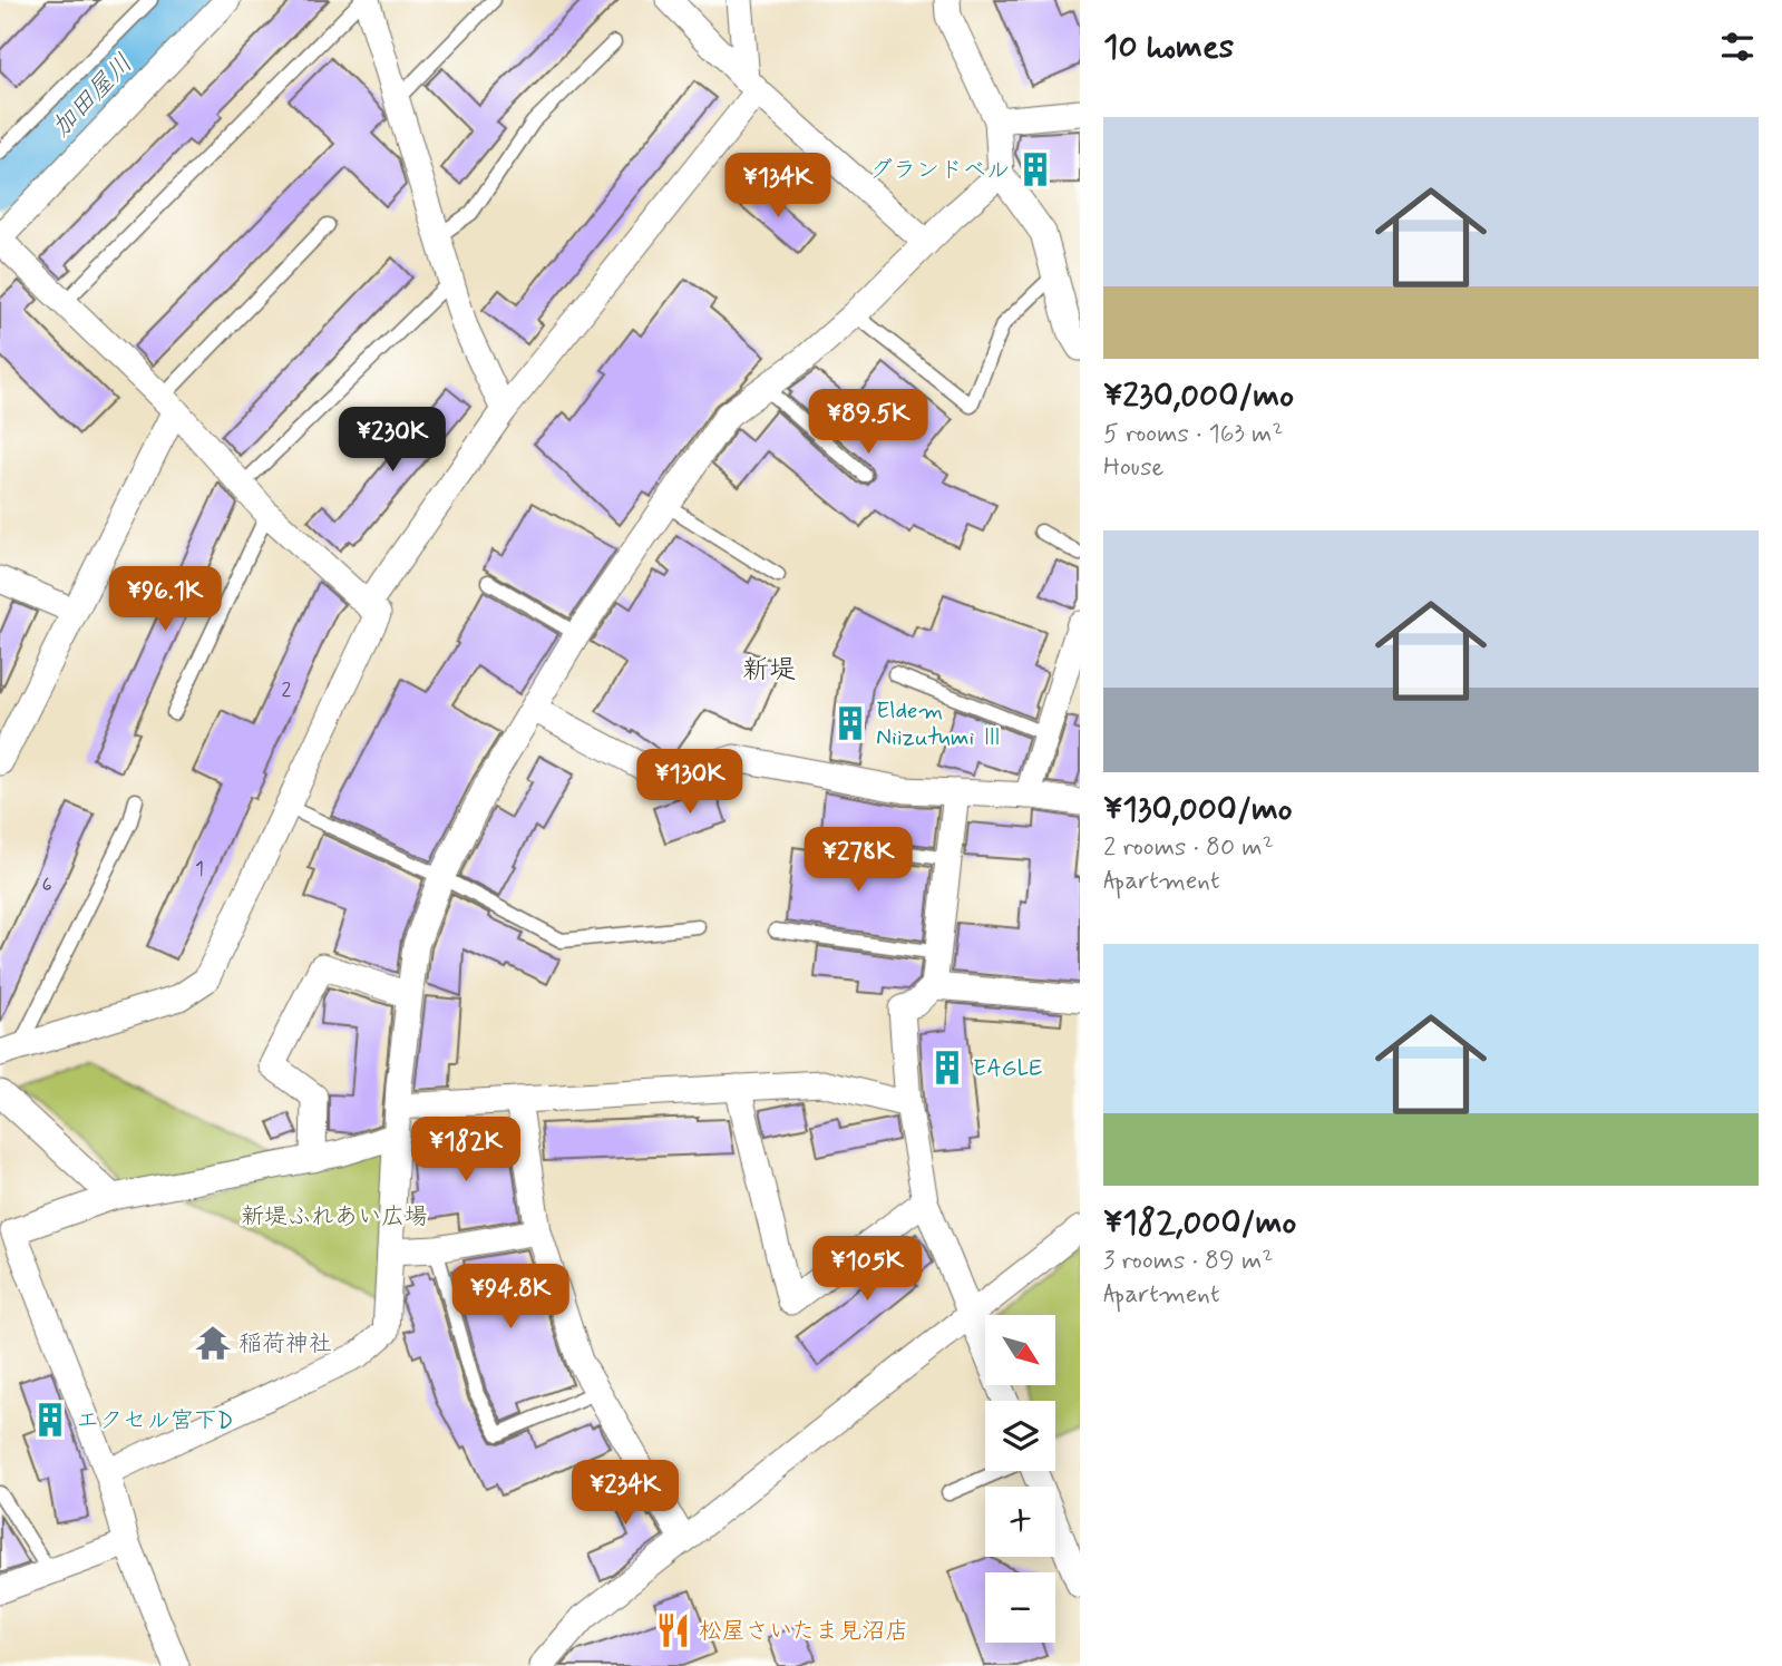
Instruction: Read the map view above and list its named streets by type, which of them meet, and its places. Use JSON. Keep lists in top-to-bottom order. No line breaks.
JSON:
{"districts":["新堤"],"water":["加田屋川"],"parks":["新堤ふれあい広場"],"places":{"building":["グランドベル","Eldem Niizutumi Ⅲ","EAGLE","エクセル宮下D"],"temple":["稲荷神社"],"restaurant":["松屋さいたま見沼店"]},"house_numbers":["2","1","6"],"north":"bottom right","page":{"heading":"10 homes","list":[{"name":"¥230,000/mo","note":"5 rooms · 163 m² · House"},{"name":"¥130,000/mo","note":"2 rooms · 80 m² · Apartment"},{"name":"¥182,000/mo","note":"3 rooms · 89 m² · Apartment"}],"price":["¥134K","¥89.5K","¥230K","¥96.1K","¥130K","¥278K","¥182K","¥105K","¥94.8K","¥234K"],"map_buttons":["+","−"]}}
